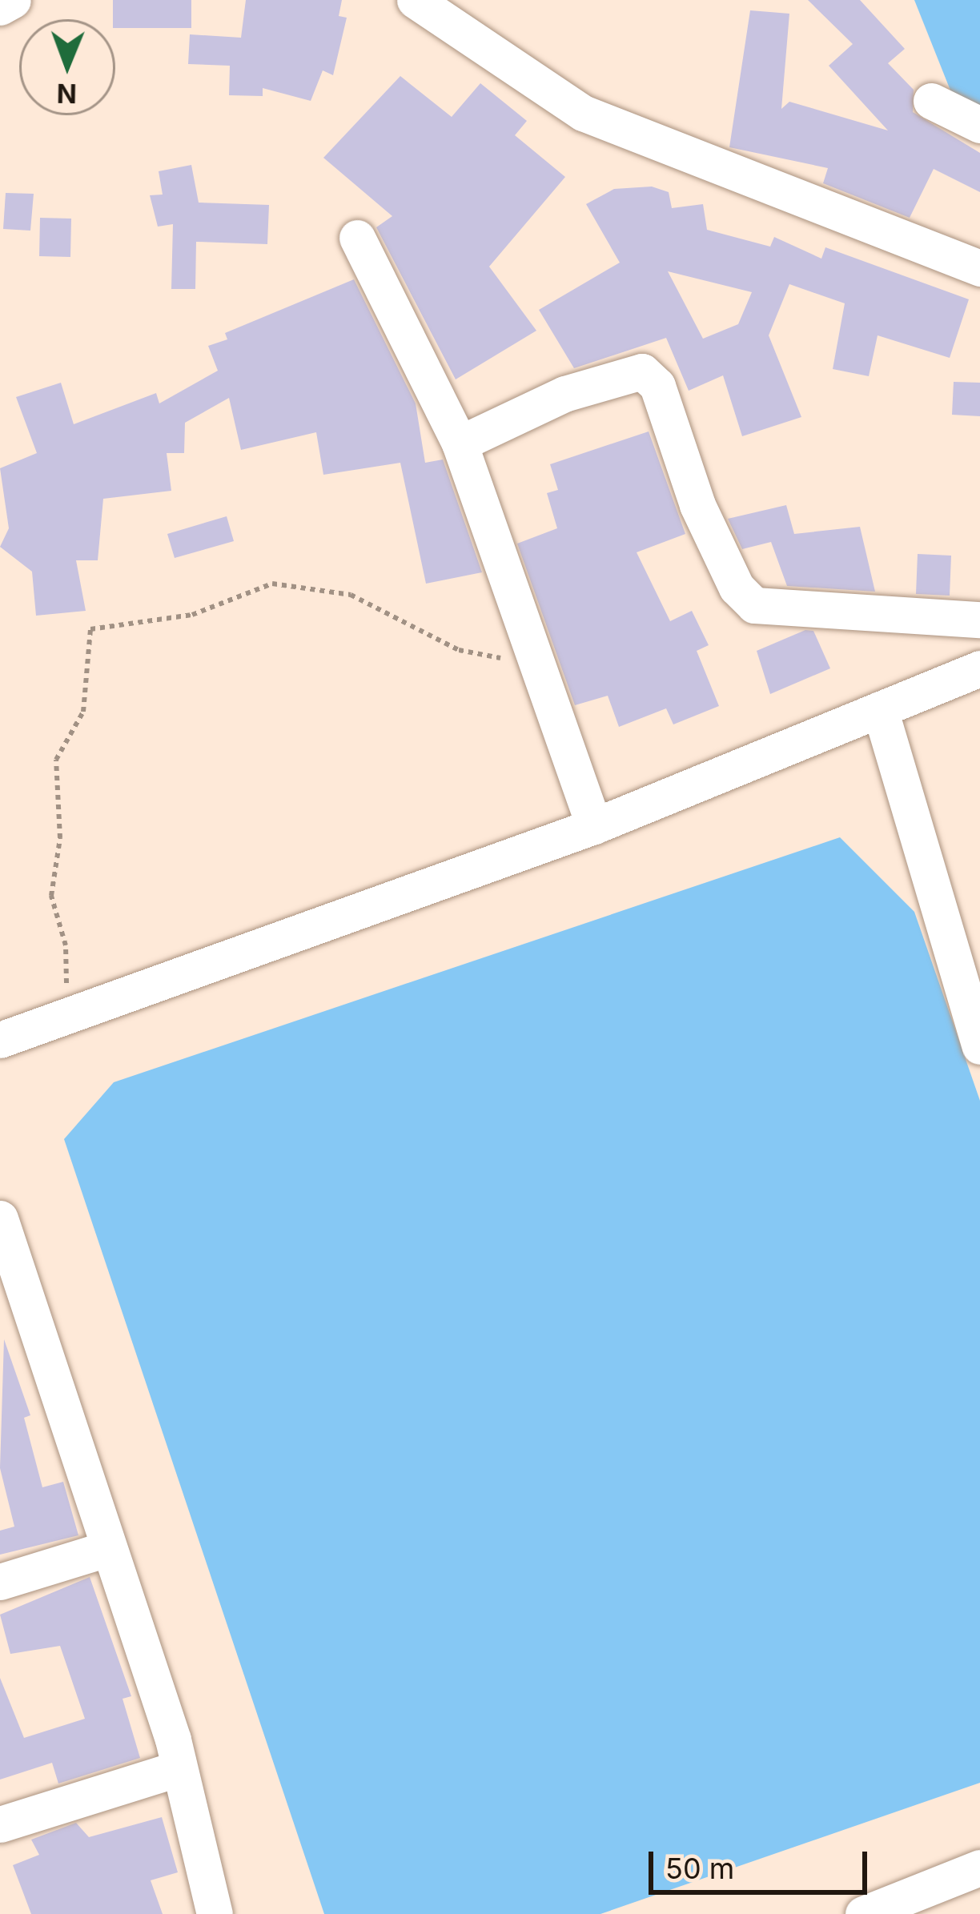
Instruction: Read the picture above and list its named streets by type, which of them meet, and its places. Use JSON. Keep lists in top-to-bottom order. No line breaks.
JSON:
{"scale_bar":"50 m","north":"bottom"}
